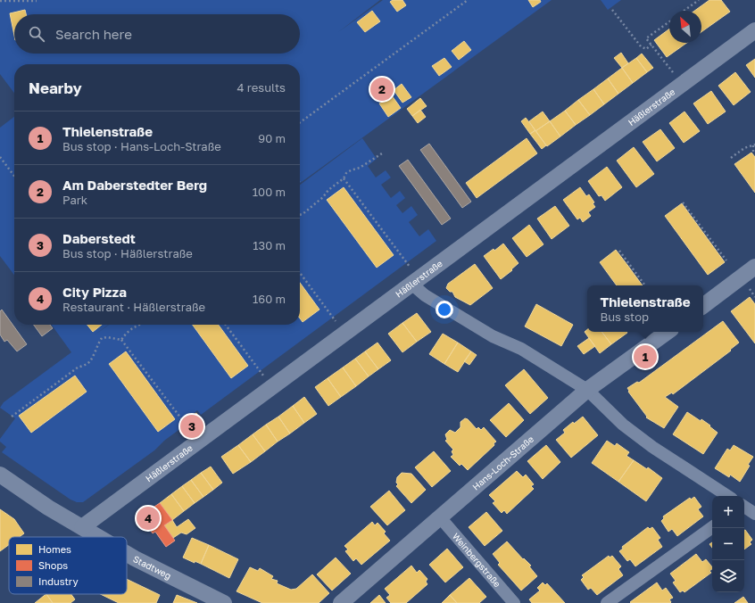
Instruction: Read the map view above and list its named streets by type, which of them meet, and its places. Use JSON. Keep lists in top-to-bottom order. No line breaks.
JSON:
{"streets":{"street":["Häßlerstraße","Hans-Loch-Straße","Weinbergstraße","Stadtweg"]},"crossings":[["Häßlerstraße","Stadtweg"],["Hans-Loch-Straße","Weinbergstraße"]],"legend":["Homes","Shops","Industry"],"north":"top left","page":{"search":"Search here","heading":["Nearby","4 results"],"pins":["2","1","3","4"],"list":[{"mark":"1","name":"Thielenstraße","note":"Bus stop · Hans-Loch-Straße","value":"90 m"},{"mark":"2","name":"Am Daberstedter Berg","note":"Park","value":"100 m"},{"mark":"3","name":"Daberstedt","note":"Bus stop · Häßlerstraße","value":"130 m"},{"mark":"4","name":"City Pizza","note":"Restaurant · Häßlerstraße","value":"160 m"}],"popup":["Thielenstraße","Bus stop"],"map_buttons":["+","−"]}}
